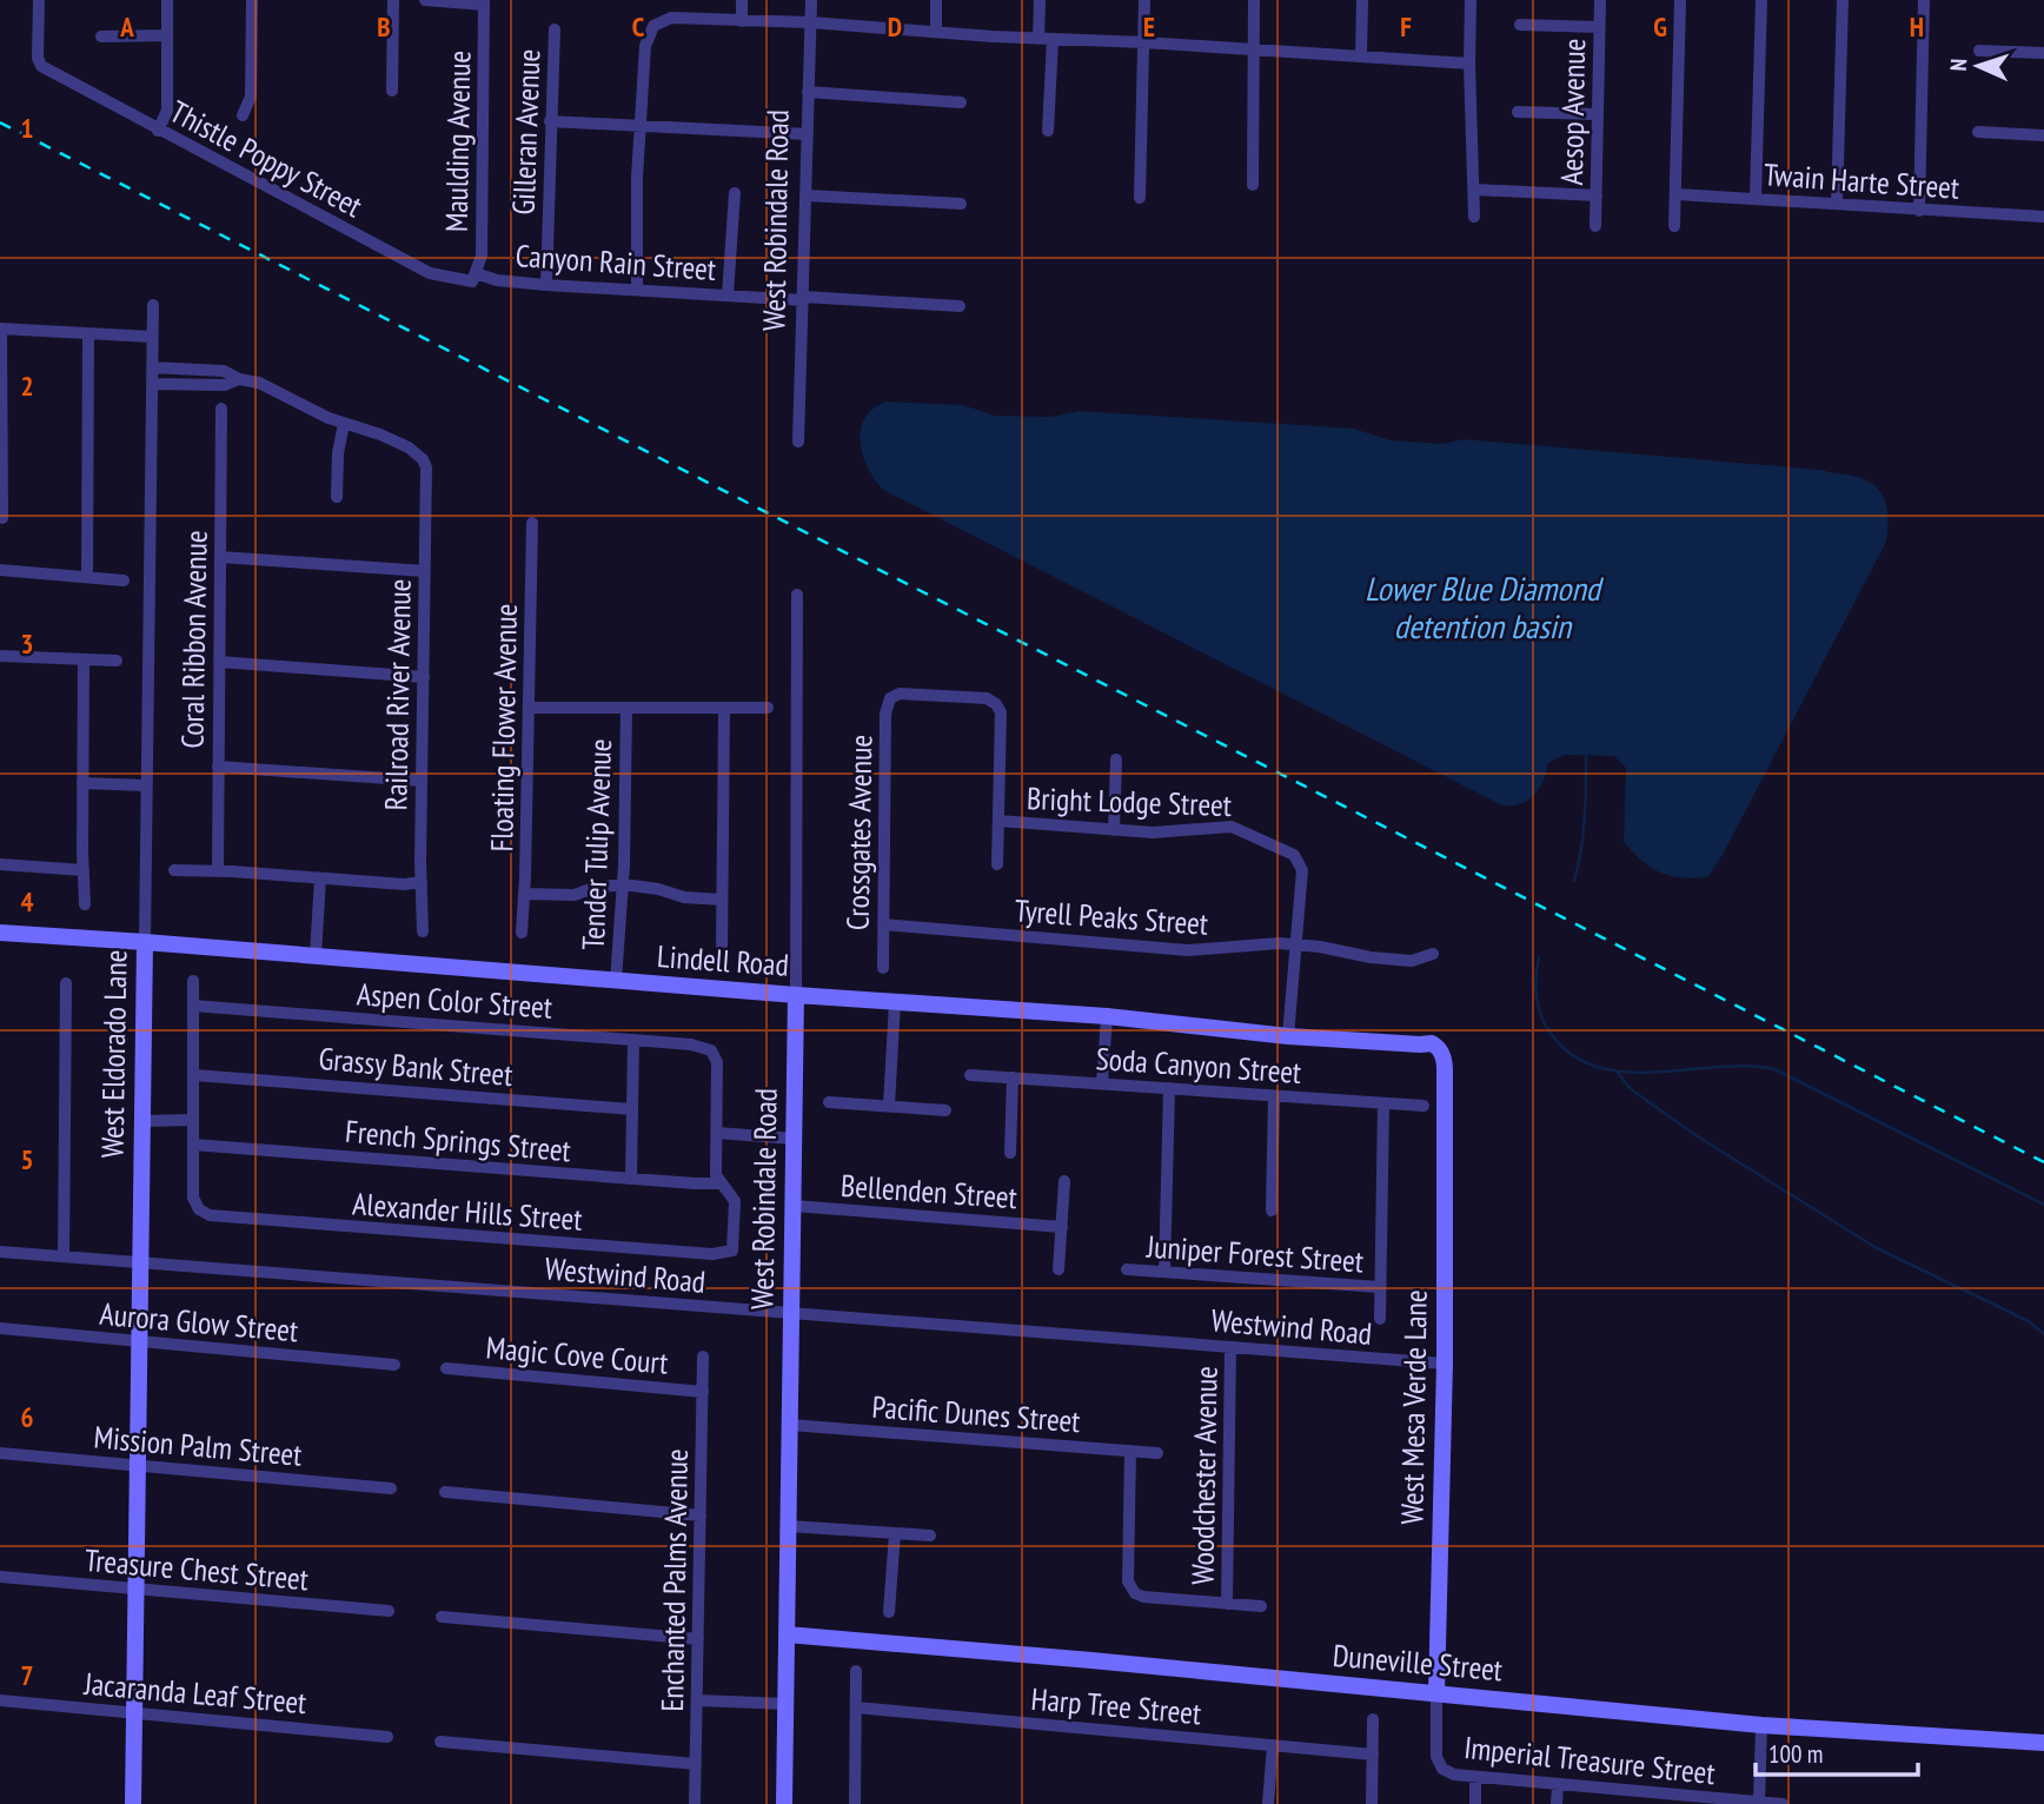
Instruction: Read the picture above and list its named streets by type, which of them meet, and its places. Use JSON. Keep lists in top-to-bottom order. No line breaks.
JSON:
{"streets":{"street":["Aesop Avenue","Gilleran Avenue","Maulding Avenue","Thistle Poppy Street","Twain Harte Street","West Robindale Road","Canyon Rain Street","Coral Ribbon Avenue","Railroad River Avenue","Floating Flower Avenue","Bright Lodge Street","Crossgates Avenue","Tender Tulip Avenue","Tyrell Peaks Street","Lindell Road","Aspen Color Street","West Eldorado Lane","Soda Canyon Street","Grassy Bank Street","French Springs Street","Bellenden Street","Alexander Hills Street","Juniper Forest Street","Westwind Road","Aurora Glow Street","Magic Cove Court","West Mesa Verde Lane","Pacific Dunes Street","Mission Palm Street","Woodchester Avenue","Treasure Chest Street","Enchanted Palms Avenue","Duneville Street","Jacaranda Leaf Street","Harp Tree Street","Imperial Treasure Street"]},"crossings":[["Gilleran Avenue","Canyon Rain Street"],["Maulding Avenue","Thistle Poppy Street"],["Maulding Avenue","Canyon Rain Street"],["Thistle Poppy Street","Canyon Rain Street"],["West Robindale Road","Canyon Rain Street"],["West Robindale Road","Lindell Road"],["West Robindale Road","Bellenden Street"],["West Robindale Road","Westwind Road"],["West Robindale Road","Pacific Dunes Street"],["West Robindale Road","Duneville Street"],["Bright Lodge Street","Crossgates Avenue"],["Bright Lodge Street","Tyrell Peaks Street"],["Crossgates Avenue","Tyrell Peaks Street"],["Tender Tulip Avenue","Lindell Road"],["Lindell Road","West Eldorado Lane"],["Lindell Road","West Mesa Verde Lane"],["West Eldorado Lane","Westwind Road"],["West Eldorado Lane","Aurora Glow Street"],["West Eldorado Lane","Mission Palm Street"],["West Eldorado Lane","Treasure Chest Street"],["West Eldorado Lane","Jacaranda Leaf Street"],["French Springs Street","Alexander Hills Street"],["Westwind Road","West Mesa Verde Lane"],["Westwind Road","Woodchester Avenue"],["Magic Cove Court","Enchanted Palms Avenue"],["West Mesa Verde Lane","Duneville Street"],["West Mesa Verde Lane","Imperial Treasure Street"]],"water":["Lower Blue Diamond detention basin"],"scale_bar":"100 m","north":"left","grid":{"columns":["A","B","C","D","E","F","G","H"],"rows":["1","2","3","4","5","6","7"]}}
